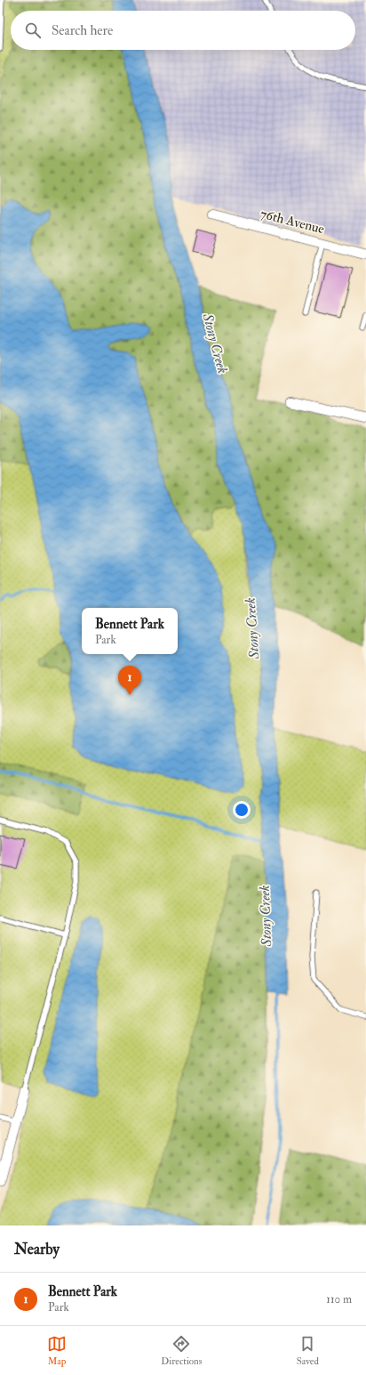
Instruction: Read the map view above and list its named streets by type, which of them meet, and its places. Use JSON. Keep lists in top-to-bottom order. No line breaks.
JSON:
{"streets":{"street":["76th Avenue"]},"water":["Stony Creek"],"page":{"search":"Search here","popup":["Bennett Park","Park"],"pins":"1","heading":"Nearby","list":[{"mark":"1","name":"Bennett Park","note":"Park","value":"110 m"}],"nav":["Map","Directions","Saved"]}}
